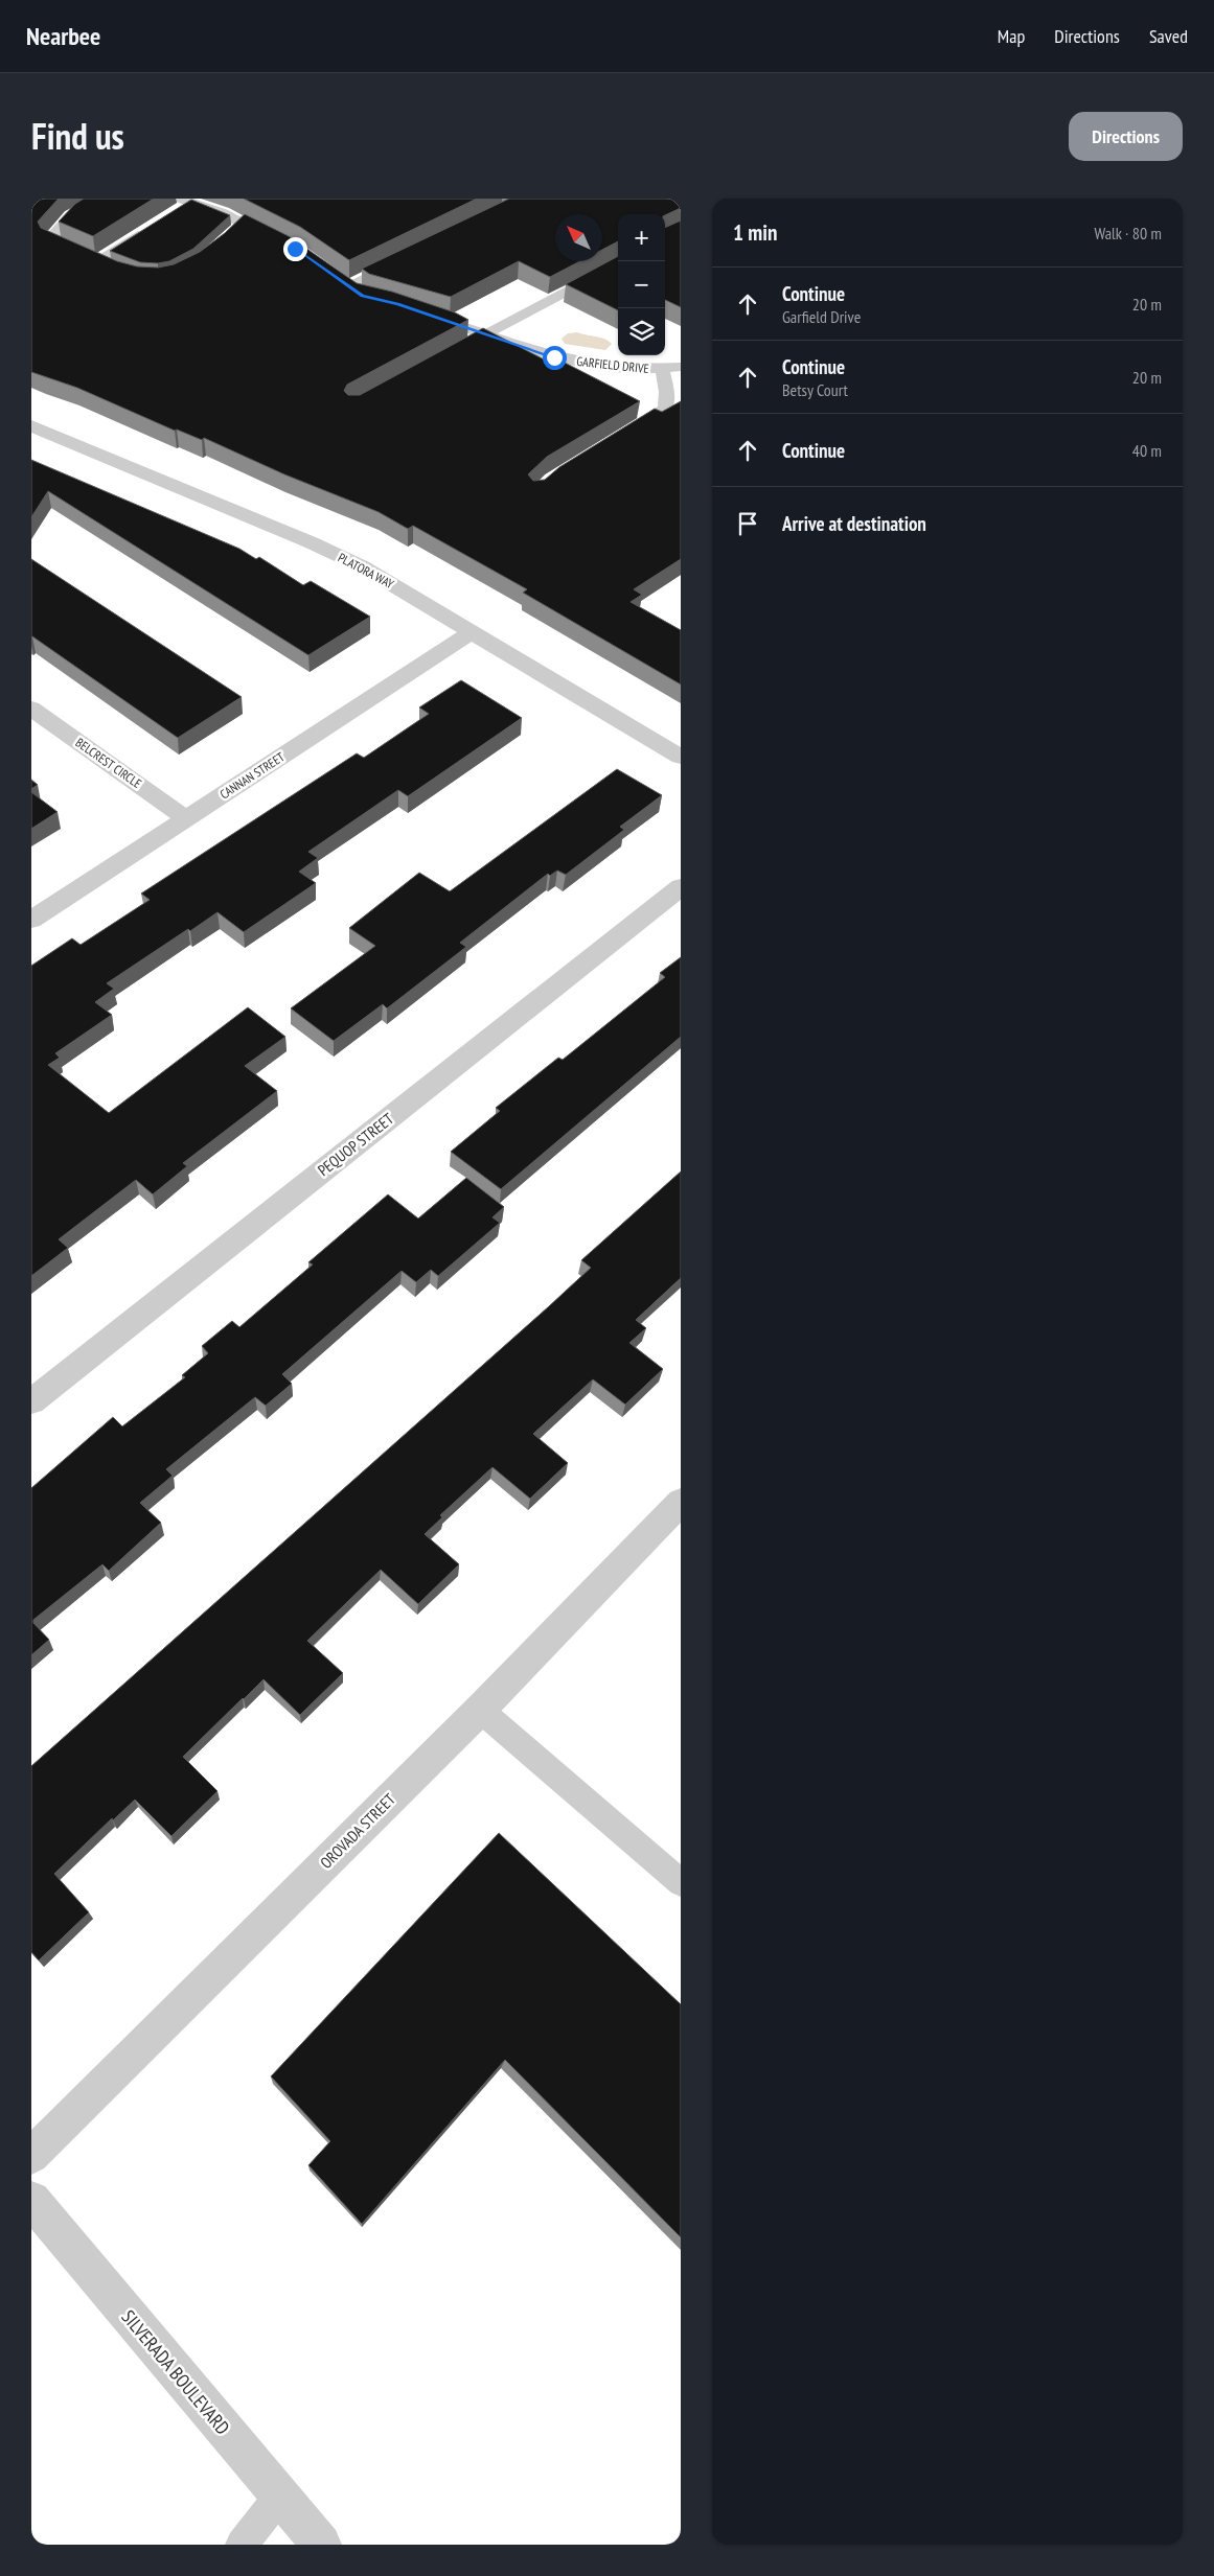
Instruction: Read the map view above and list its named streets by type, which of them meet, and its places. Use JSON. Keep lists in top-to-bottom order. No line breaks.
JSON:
{"streets":{"street":["PLATORA WAY","BELCREST CIRCLE","CANNAN STREET","PEQUOP STREET","OROVADA STREET","SILVERADA BOULEVARD"],"lane":["GARFIELD DRIVE"]},"crossings":[["PLATORA WAY","CANNAN STREET"],["BELCREST CIRCLE","CANNAN STREET"]],"north":"top left","page":{"header":"Nearbee","nav":["Map","Directions","Saved"],"title":"Find us","buttons":"Directions","heading":["1 min","Walk · 80 m"],"map_buttons":["+","−"],"list":[["Continue","Garfield Drive","20 m"],["Continue","Betsy Court","20 m"],["Continue","40 m"],"Arrive at destination"]}}
